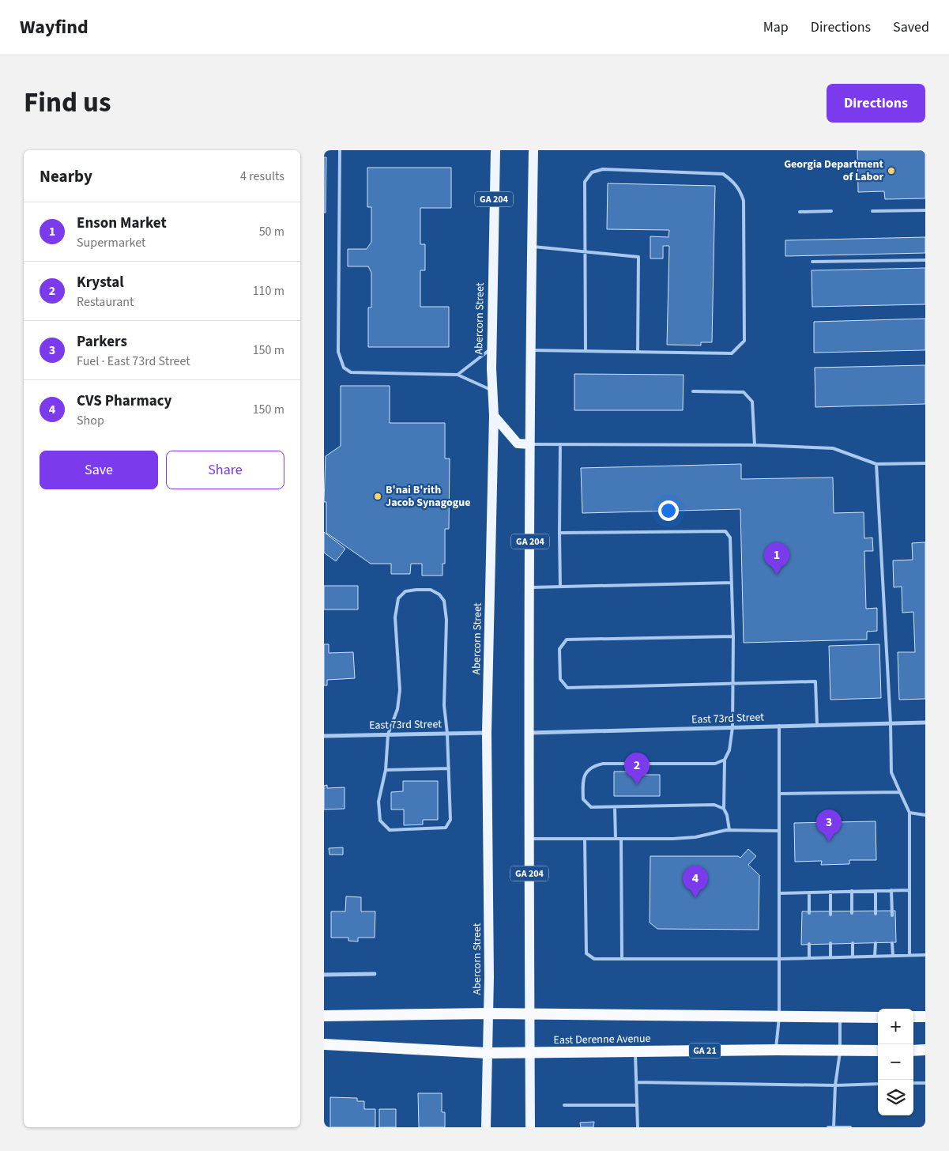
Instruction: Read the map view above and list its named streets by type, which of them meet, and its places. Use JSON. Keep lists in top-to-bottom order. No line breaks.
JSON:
{"streets":{"highway":["East Derenne Avenue","GA 21"],"main road":["GA 204","Abercorn Street"],"street":["East 73rd Street"]},"crossings":[["GA 204","East 73rd Street"],["GA 204","East Derenne Avenue"],["Abercorn Street","East 73rd Street"],["Abercorn Street","East Derenne Avenue"]],"places":["Georgia Department of Labor","B'nai B'rith Jacob Synagogue"],"page":{"header":"Wayfind","nav":["Map","Directions","Saved"],"title":"Find us","buttons":["Directions",["Save","Share"]],"heading":["Nearby","4 results"],"list":[{"mark":"1","name":"Enson Market","note":"Supermarket","value":"50 m"},{"mark":"2","name":"Krystal","note":"Restaurant","value":"110 m"},{"mark":"3","name":"Parkers","note":"Fuel · East 73rd Street","value":"150 m"},{"mark":"4","name":"CVS Pharmacy","note":"Shop","value":"150 m"}],"pins":["1","2","3","4"],"map_buttons":["+","−"]}}
